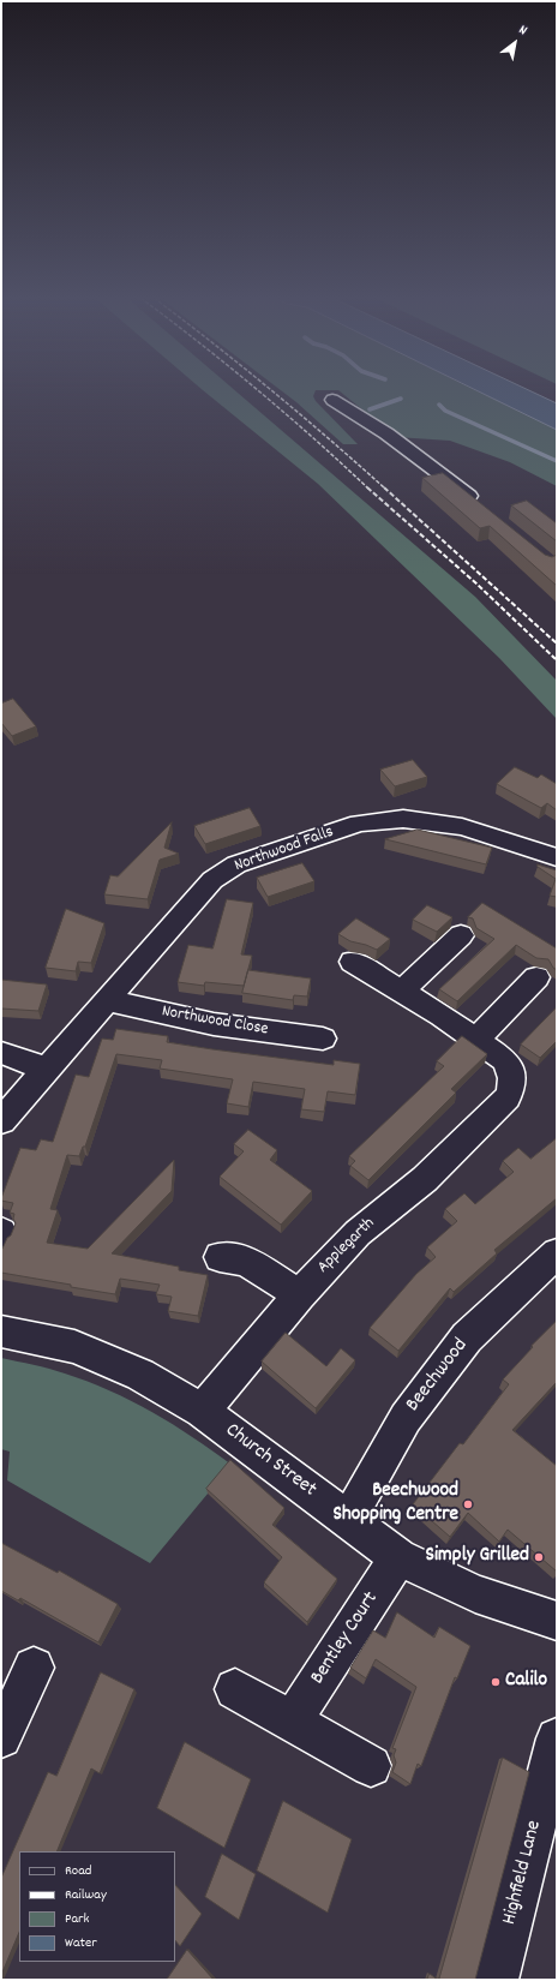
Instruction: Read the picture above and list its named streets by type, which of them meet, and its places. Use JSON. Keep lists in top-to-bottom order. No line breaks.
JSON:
{"streets":{"street":["Northwood Falls","Northwood Close","Applegarth","Beechwood","Church Street","Bentley Court","Highfield Lane"]},"crossings":[["Northwood Falls","Northwood Close"],["Applegarth","Church Street"],["Beechwood","Church Street"],["Church Street","Bentley Court"]],"places":["Beechwood Shopping Centre","Simply Grilled","Calilo"],"legend":["Road","Railway","Park","Water"],"north":"top right"}
